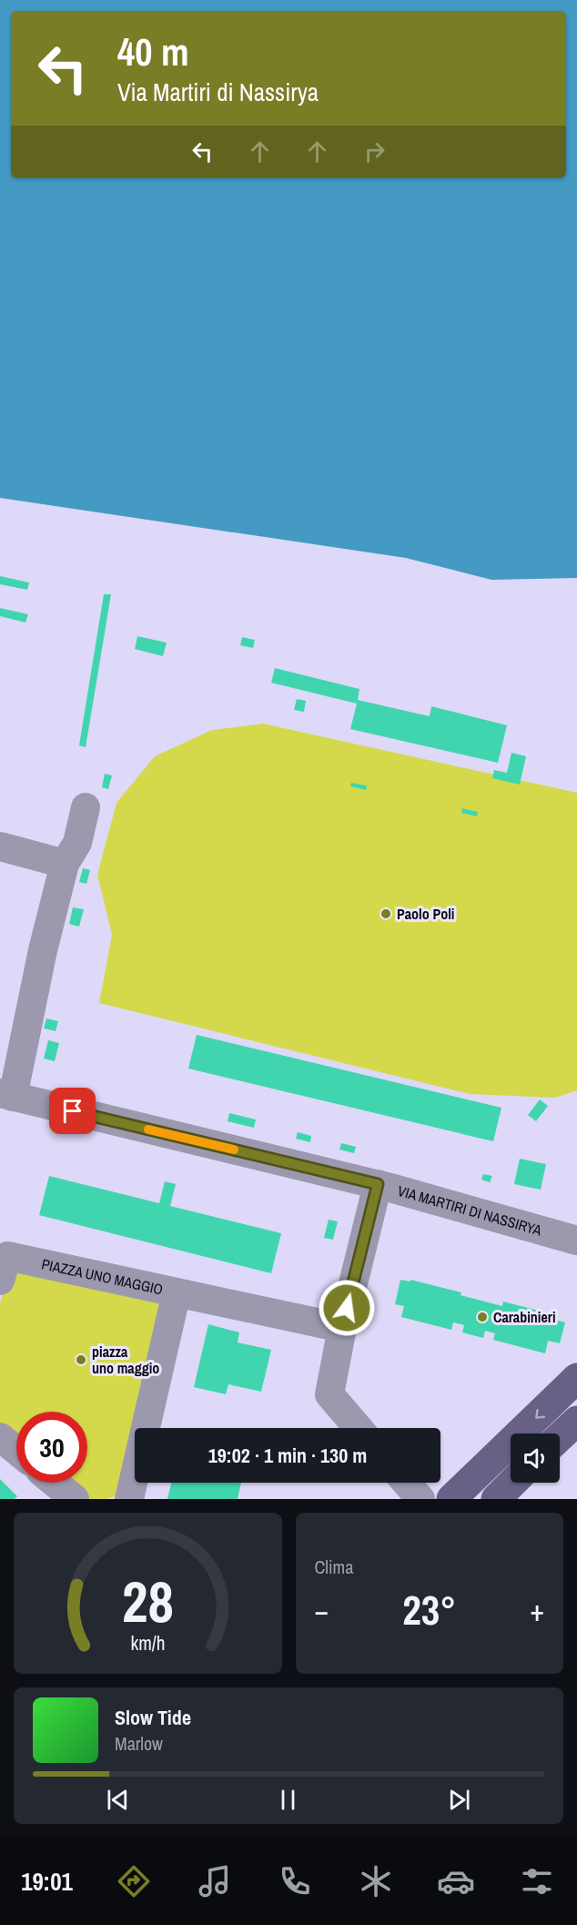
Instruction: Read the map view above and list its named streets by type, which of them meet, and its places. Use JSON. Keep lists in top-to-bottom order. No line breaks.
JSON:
{"streets":{"street":["VIA MARTIRI DI NASSIRYA","PIAZZA UNO MAGGIO"]},"places":["Paolo Poli","Carabinieri","piazza uno maggio"],"page":{"turn":["40 m","Via Martiri di Nassirya"],"limit":"30","trip":"19:02 · 1 min · 130 m","tile":"Clima","heat":["−","23°","+"],"song":["Slow Tide","Marlow"],"tabs":"19:01","gauge":["28","km/h"]}}
